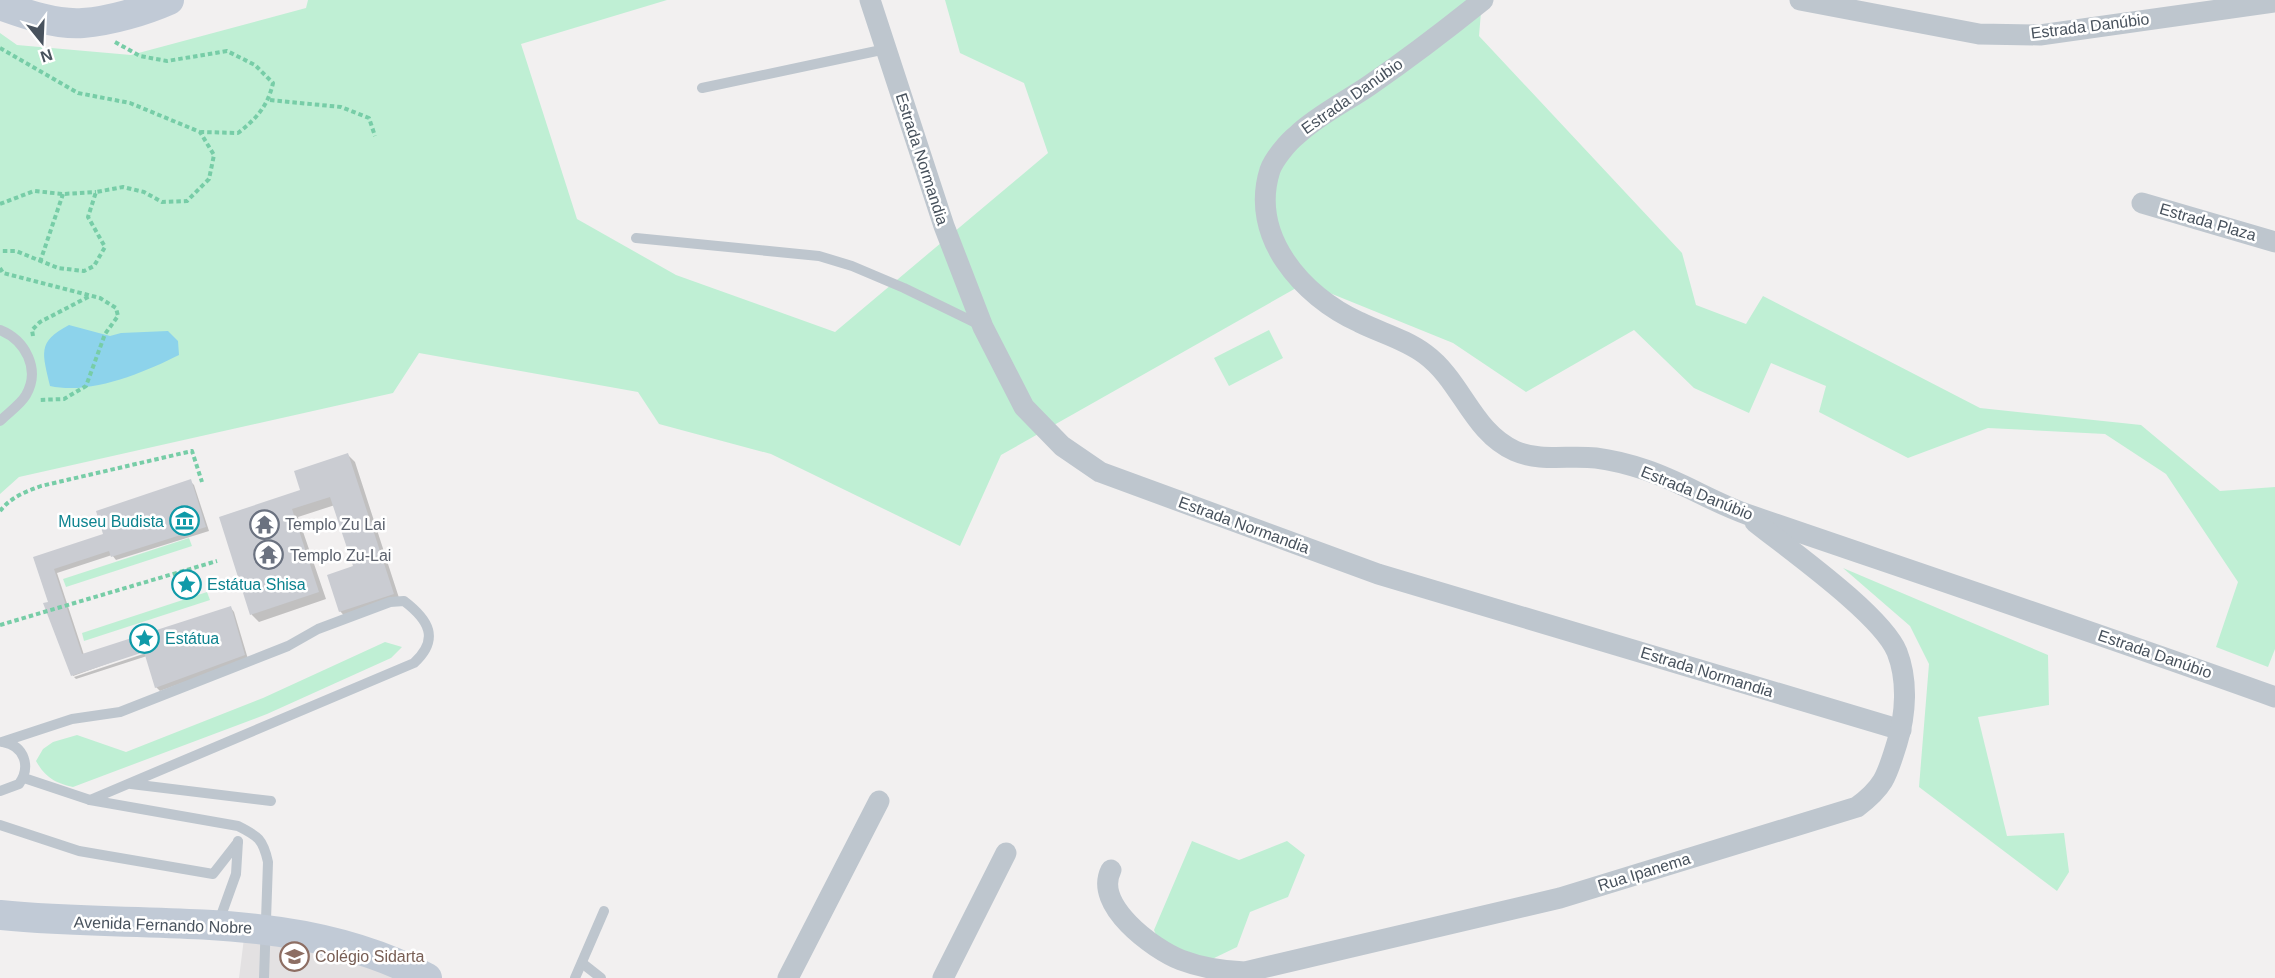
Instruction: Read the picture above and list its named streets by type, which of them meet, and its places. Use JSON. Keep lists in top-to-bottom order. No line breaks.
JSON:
{"streets":{"main road":["Avenida Fernando Nobre"],"street":["Estrada Danúbio","Estrada Normandia","Estrada Plaza","Rua Ipanema"]},"crossings":[["Estrada Danúbio","Rua Ipanema"],["Estrada Normandia","Rua Ipanema"]],"places":{"museum":["Museu Budista"],"temple":["Templo Zu Lai","Templo Zu-Lai"],"place":["Estátua Shisa","Estátua"],"school or university":["Colégio Sidarta"]},"north":"bottom"}
